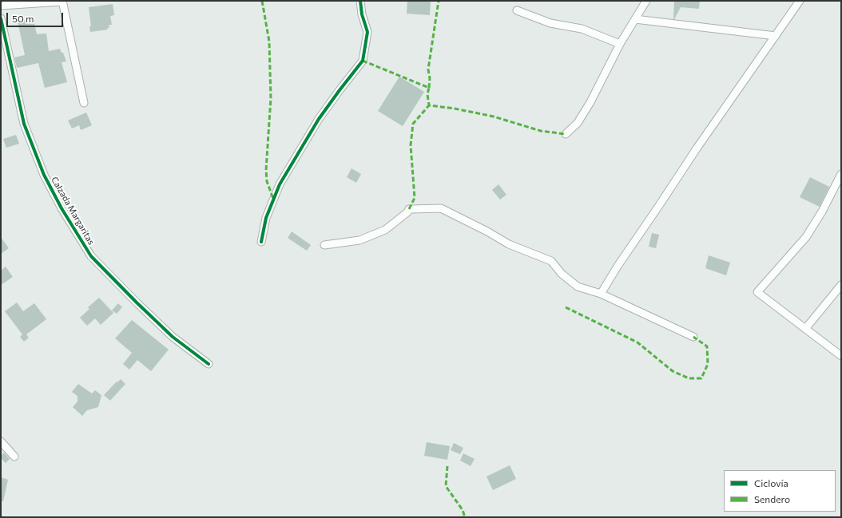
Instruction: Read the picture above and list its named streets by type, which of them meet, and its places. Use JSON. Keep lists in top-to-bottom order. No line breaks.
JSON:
{"streets":{"street":["Calzada Margaritas"]},"legend":["Ciclovía","Sendero"],"scale_bar":"50 m"}
